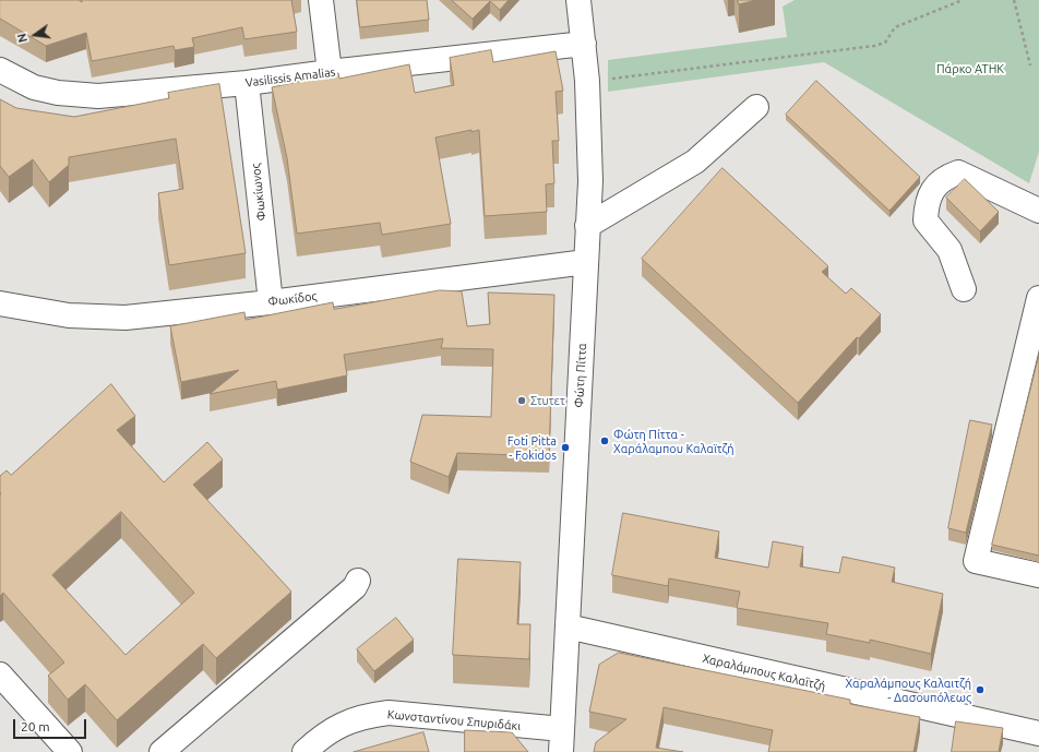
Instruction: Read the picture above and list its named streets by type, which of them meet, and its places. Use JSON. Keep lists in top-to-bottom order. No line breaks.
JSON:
{"streets":{"street":["Vasilissis Amalias","Φωκίωνος","Φωκίδος","Φώτη Πίττα","Χαραλάμπους Καλαϊτζή","Κωνσταντίνου Σπυριδάκι"]},"crossings":[["Vasilissis Amalias","Φωκίωνος"],["Vasilissis Amalias","Φώτη Πίττα"],["Φωκίωνος","Φωκίδος"],["Φωκίδος","Φώτη Πίττα"],["Φώτη Πίττα","Χαραλάμπους Καλαϊτζή"],["Φώτη Πίττα","Κωνσταντίνου Σπυριδάκι"]],"parks":["Πάρκο ΑΤΗΚ"],"places":["Στυτετ","Φώτη Πίττα - Χαράλαμπου Καλαϊτζή","Foti Pitta - Fokidos","Χαραλάμπους Καλαιτζή - Δασουπόλεως"],"scale_bar":"20 m","north":"left"}
